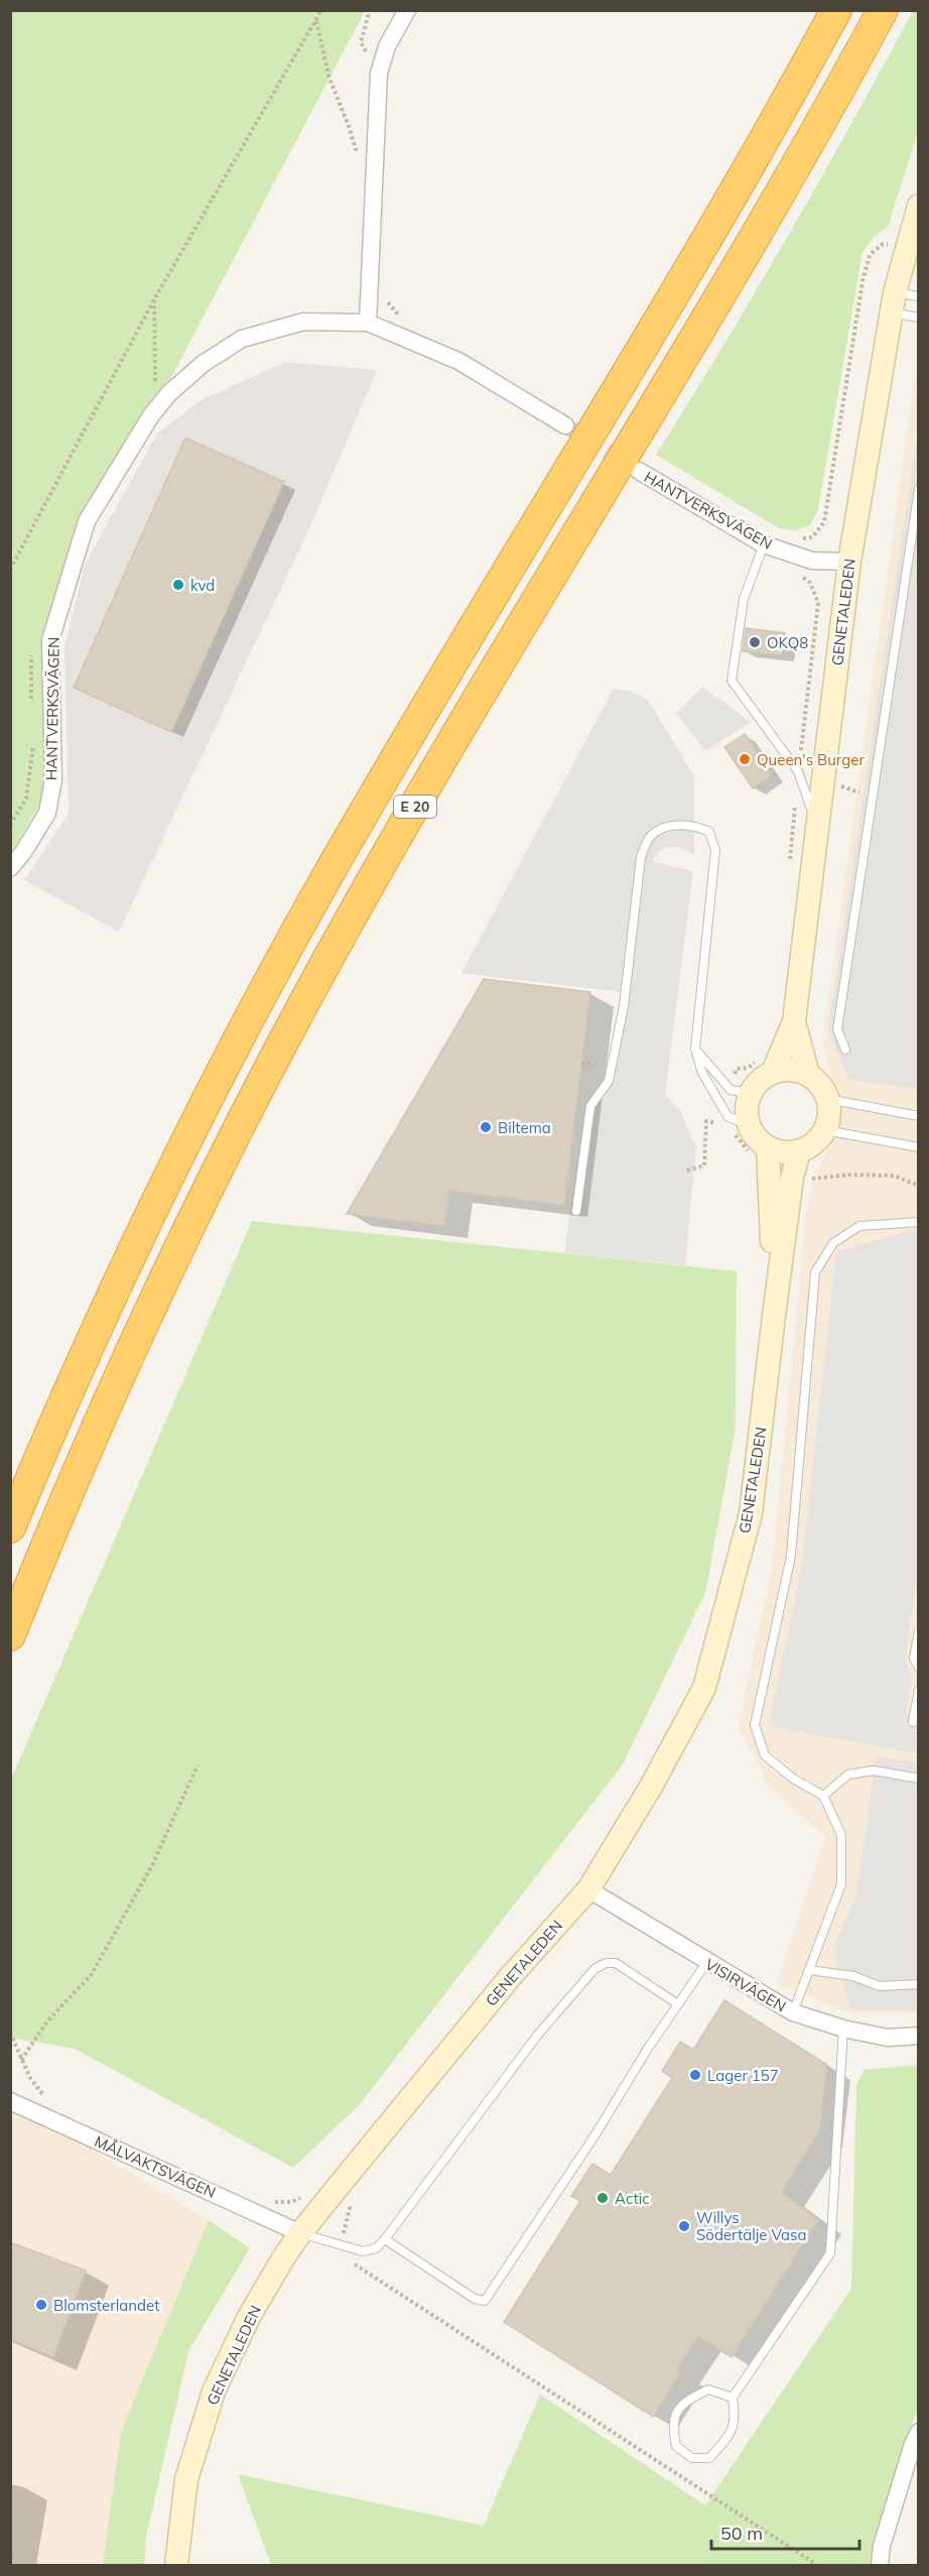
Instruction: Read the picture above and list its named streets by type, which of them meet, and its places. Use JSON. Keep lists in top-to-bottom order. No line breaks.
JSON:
{"streets":{"highway":["E 20"],"main road":["GENETALEDEN"],"street":["HANTVERKSVÄGEN","VISIRVÄGEN","MÅLVAKTSVÄGEN"]},"crossings":[["HANTVERKSVÄGEN","GENETALEDEN"],["GENETALEDEN","VISIRVÄGEN"],["GENETALEDEN","MÅLVAKTSVÄGEN"]],"places":["kvd","OKQ8","Queen's Burger","Biltema","Lager 157","Actic","Willys Södertälje Vasa","Blomsterlandet"],"scale_bar":"50 m"}
